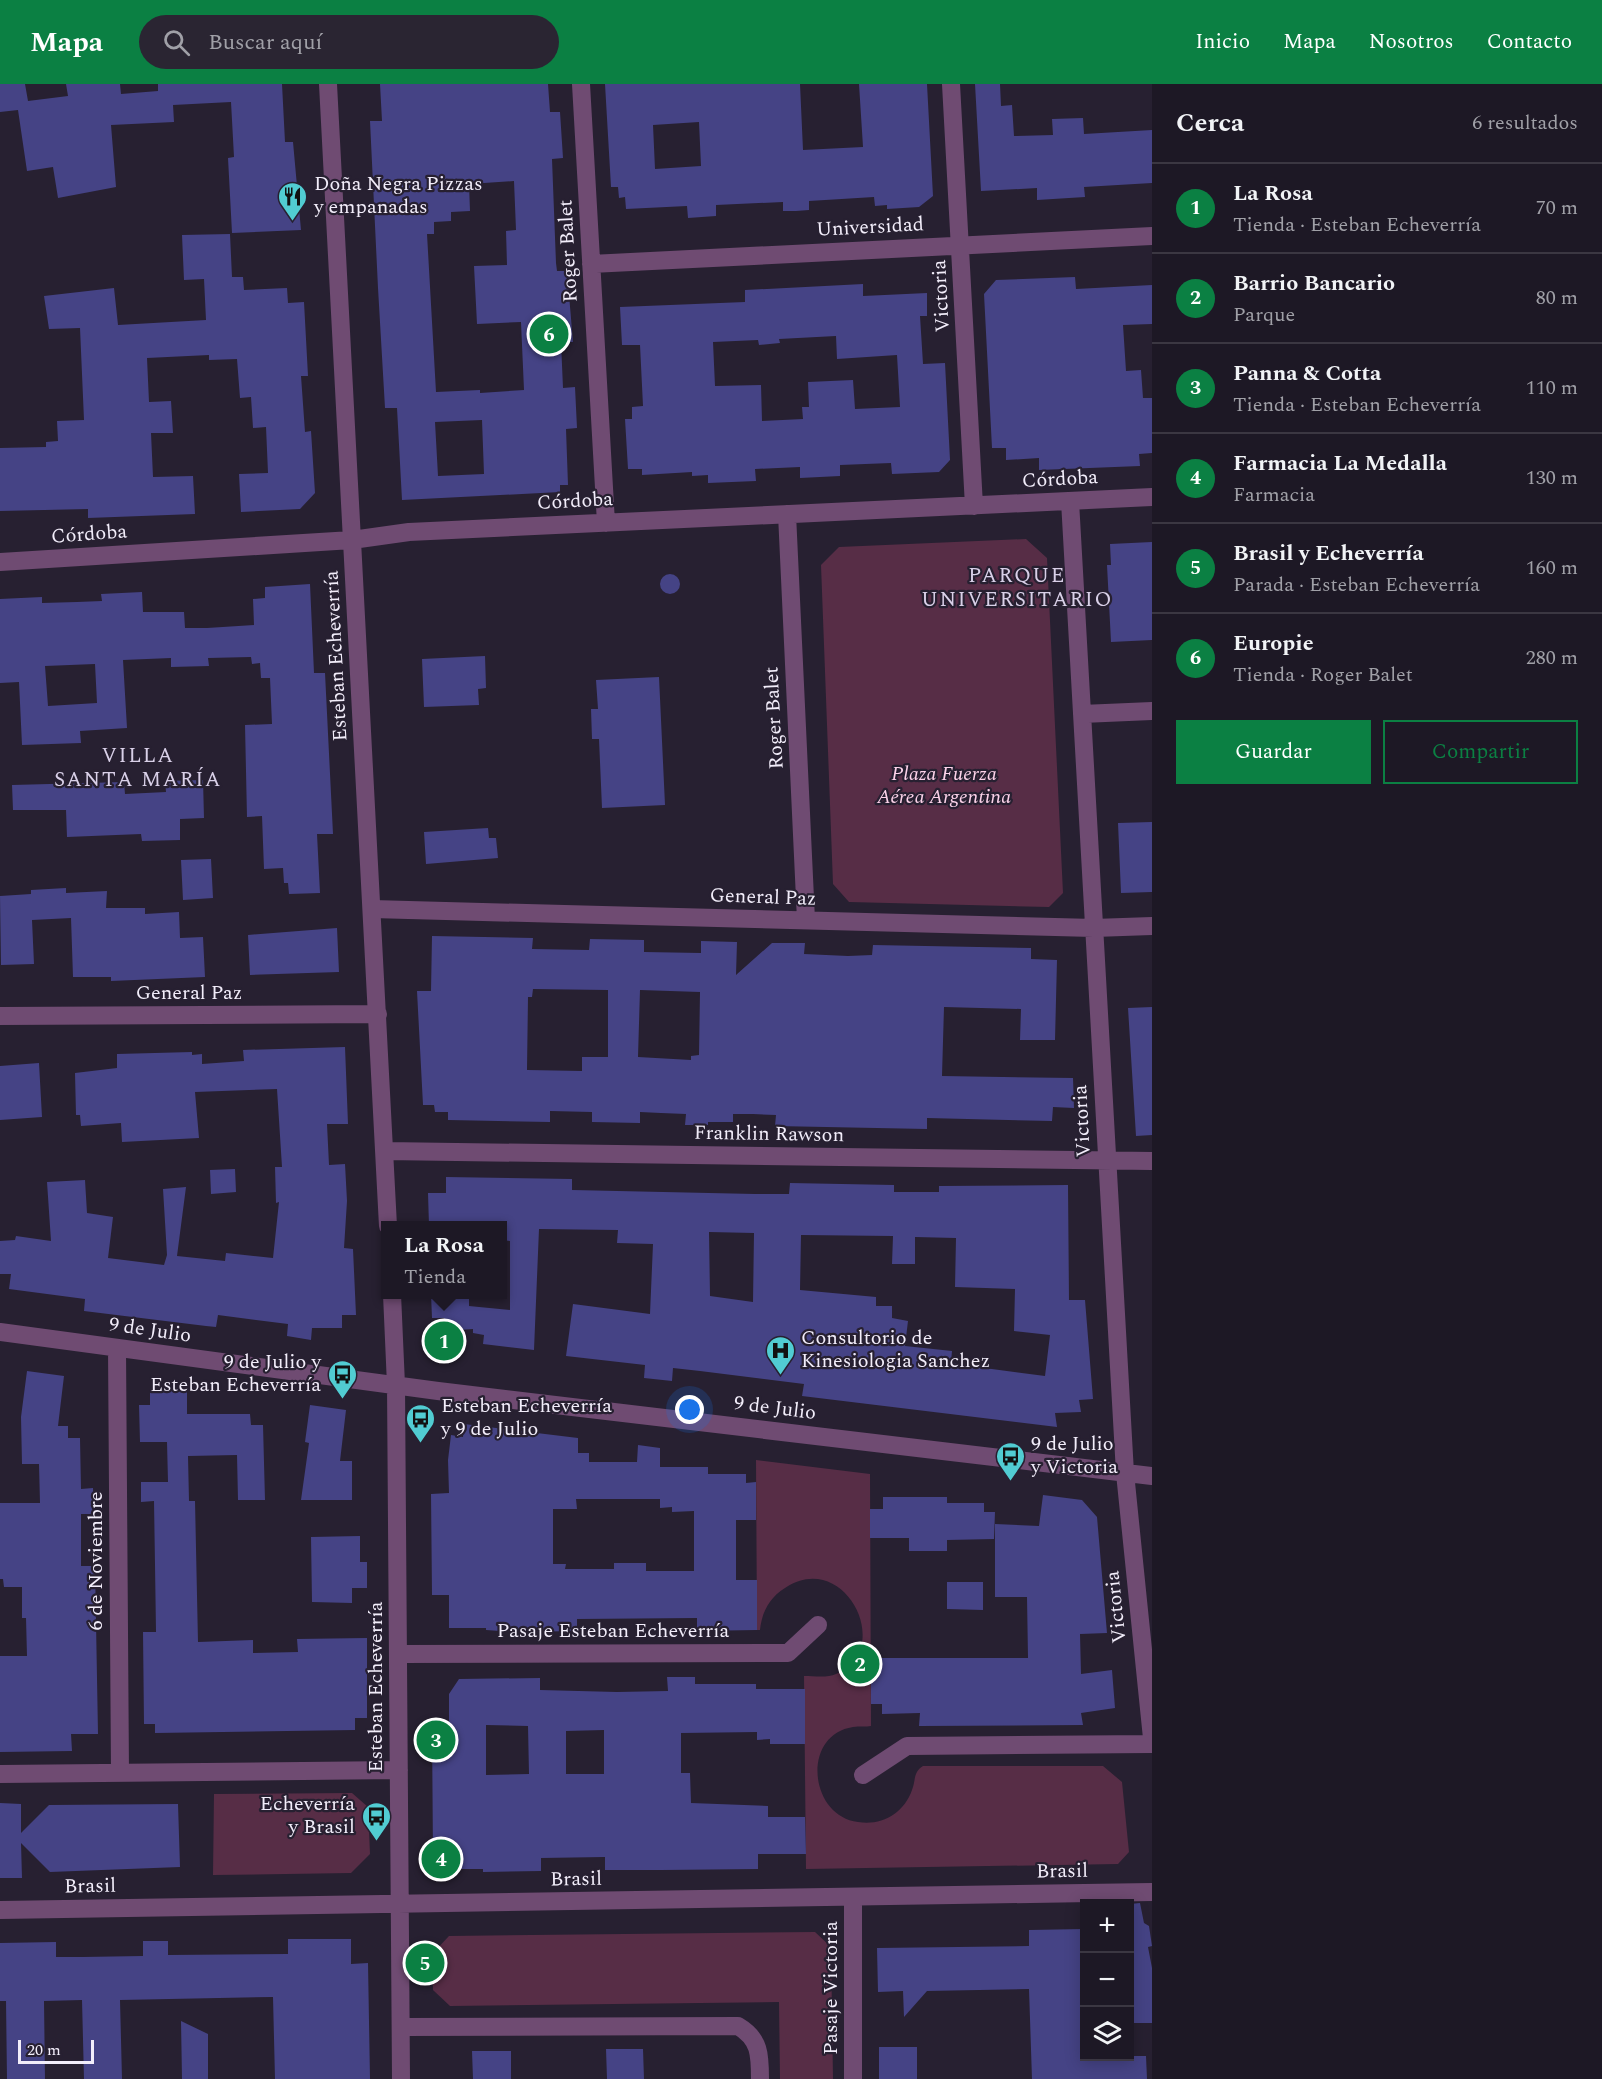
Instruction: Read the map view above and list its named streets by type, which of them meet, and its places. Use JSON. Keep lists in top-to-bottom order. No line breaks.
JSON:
{"streets":{"street":["Universidad","Roger Balet","Victoria","Córdoba","Esteban Echeverría","General Paz","Franklin Rawson","9 de Julio","6 de Noviembre","Pasaje Esteban Echeverría","Brasil","Pasaje Victoria"]},"crossings":[["Universidad","Roger Balet"],["Universidad","Victoria"],["Roger Balet","Córdoba"],["Roger Balet","General Paz"],["Victoria","Córdoba"],["Victoria","General Paz"],["Victoria","Franklin Rawson"],["Victoria","9 de Julio"],["Córdoba","Esteban Echeverría"],["Esteban Echeverría","General Paz"],["Esteban Echeverría","Franklin Rawson"],["Esteban Echeverría","9 de Julio"],["Esteban Echeverría","Pasaje Esteban Echeverría"],["Esteban Echeverría","Brasil"],["9 de Julio","6 de Noviembre"],["Brasil","Pasaje Victoria"]],"districts":["PARQUE UNIVERSITARIO","VILLA SANTA MARÍA"],"parks":["Plaza Fuerza Aérea Argentina"],"places":{"restaurant":["Doña Negra Pizzas y empanadas"],"hospital":["Consultorio de Kinesiologia Sanchez"],"bus stop":["9 de Julio y Esteban Echeverría","Esteban Echeverría y 9 de Julio","9 de Julio y Victoria","Echeverría y Brasil"]},"scale_bar":"20 m","page":{"header":"Mapa","search":"Buscar aquí","nav":["Inicio","Mapa","Nosotros","Contacto"],"heading":["Cerca","6 resultados"],"list":[{"mark":"1","name":"La Rosa","note":"Tienda · Esteban Echeverría","value":"70 m"},{"mark":"2","name":"Barrio Bancario","note":"Parque","value":"80 m"},{"mark":"3","name":"Panna & Cotta","note":"Tienda · Esteban Echeverría","value":"110 m"},{"mark":"4","name":"Farmacia La Medalla","note":"Farmacia","value":"130 m"},{"mark":"5","name":"Brasil y Echeverría","note":"Parada · Esteban Echeverría","value":"160 m"},{"mark":"6","name":"Europie","note":"Tienda · Roger Balet","value":"280 m"}],"pins":["6","1","2","3","4","5"],"buttons":["Guardar","Compartir"],"popup":["La Rosa","Tienda"],"map_buttons":["+","−"],"scale":"20 m"}}
